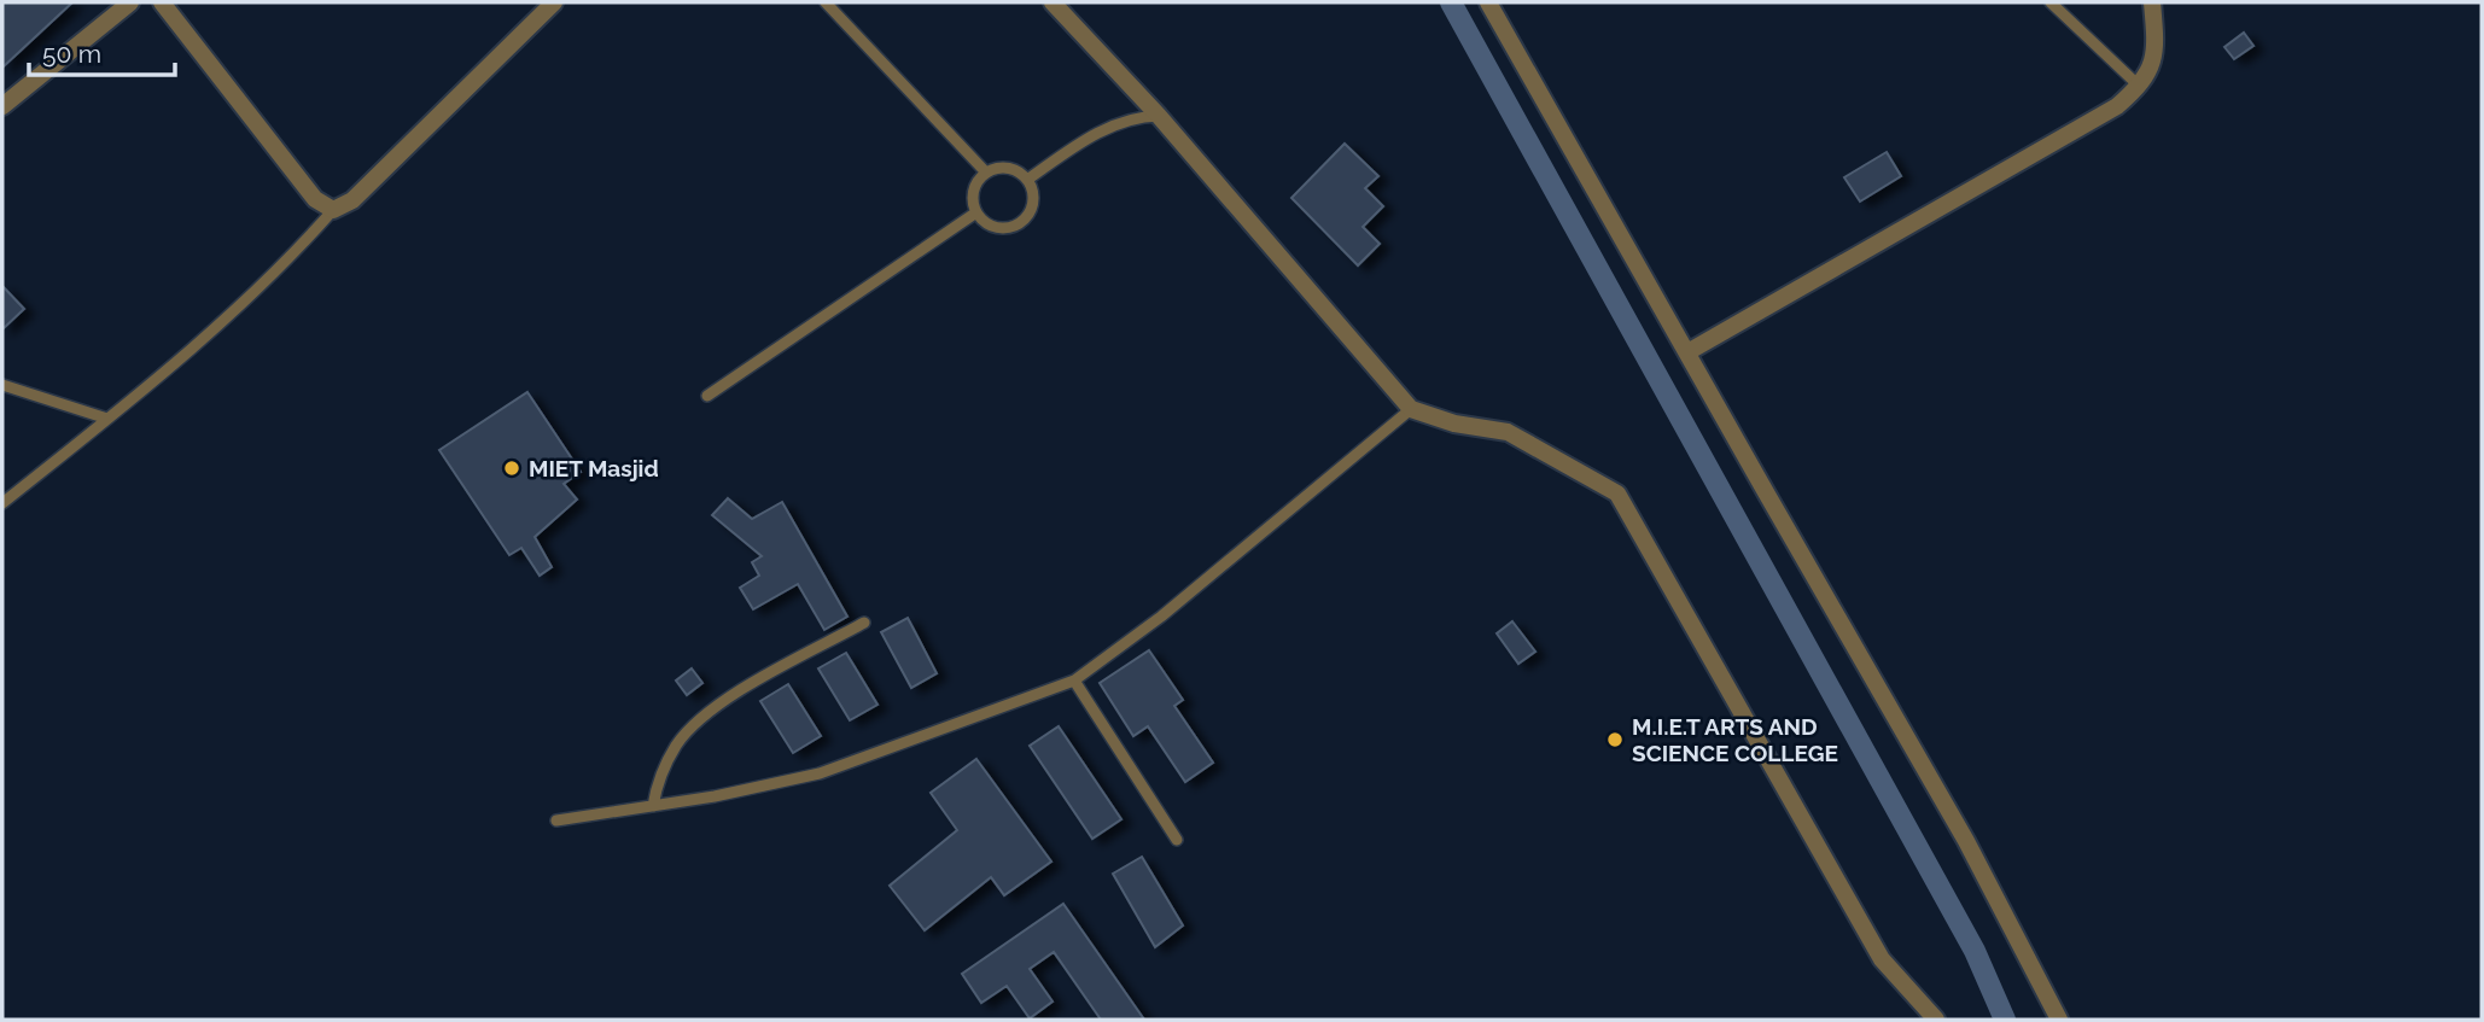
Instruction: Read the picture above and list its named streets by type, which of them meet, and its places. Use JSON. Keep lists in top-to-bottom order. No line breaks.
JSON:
{"places":["MIET Masjid","M.I.E.T ARTS AND SCIENCE COLLEGE"],"scale_bar":"50 m"}
